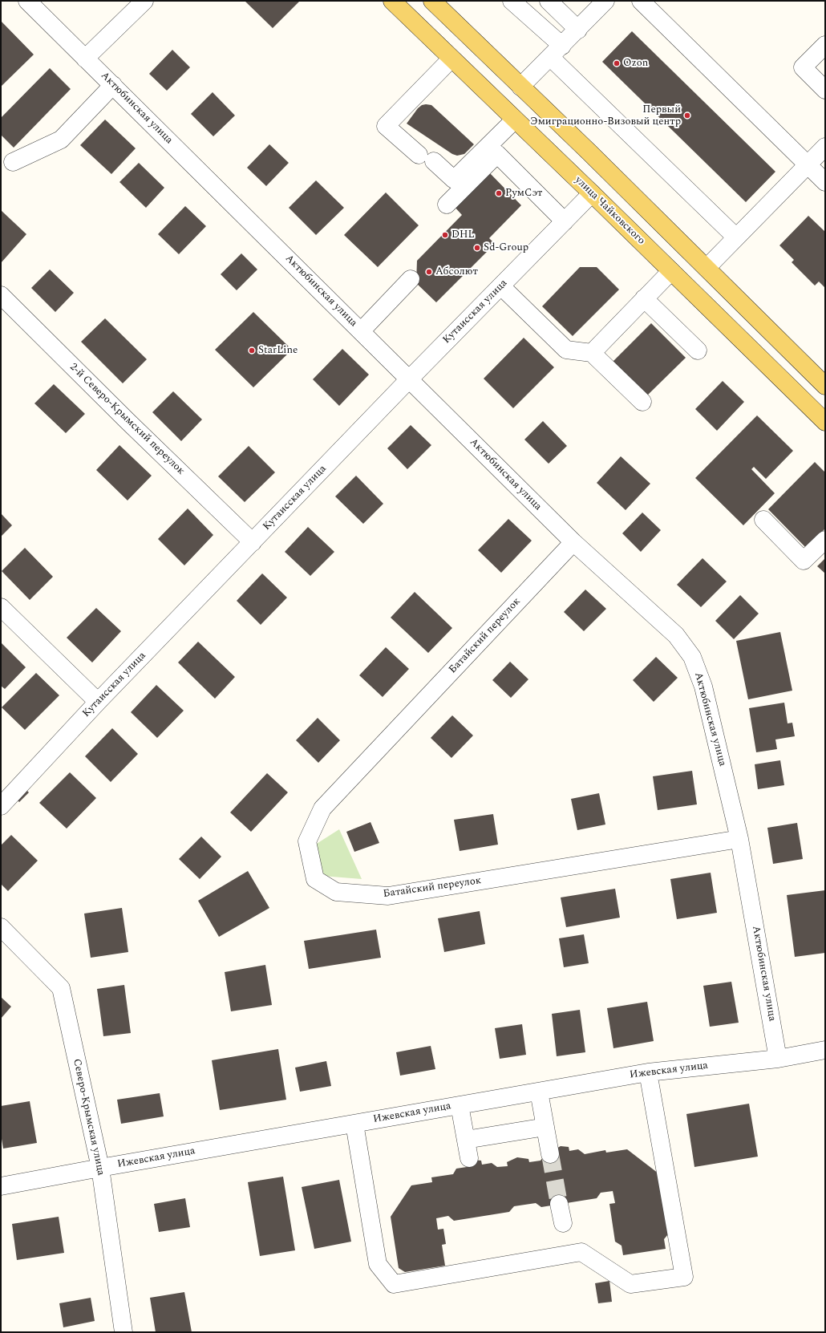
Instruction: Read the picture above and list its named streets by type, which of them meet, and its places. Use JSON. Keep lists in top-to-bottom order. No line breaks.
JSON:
{"streets":{"main road":["улица Чайковского"],"street":["Актюбинская улица","Кутаисская улица","2-й Северо-Крымский переулок","Батайский переулок","Ижевская улица","Северо-Крымская улица"]},"crossings":[["Актюбинская улица","Кутаисская улица"],["Актюбинская улица","Батайский переулок"],["Актюбинская улица","Ижевская улица"],["улица Чайковского","Кутаисская улица"],["Кутаисская улица","2-й Северо-Крымский переулок"],["Ижевская улица","Северо-Крымская улица"]],"places":["Ozon","Первый Эмиграционно-Визовый центр","РумСэт","DHL","Sd-Group","Абсолют","StarLine"]}
